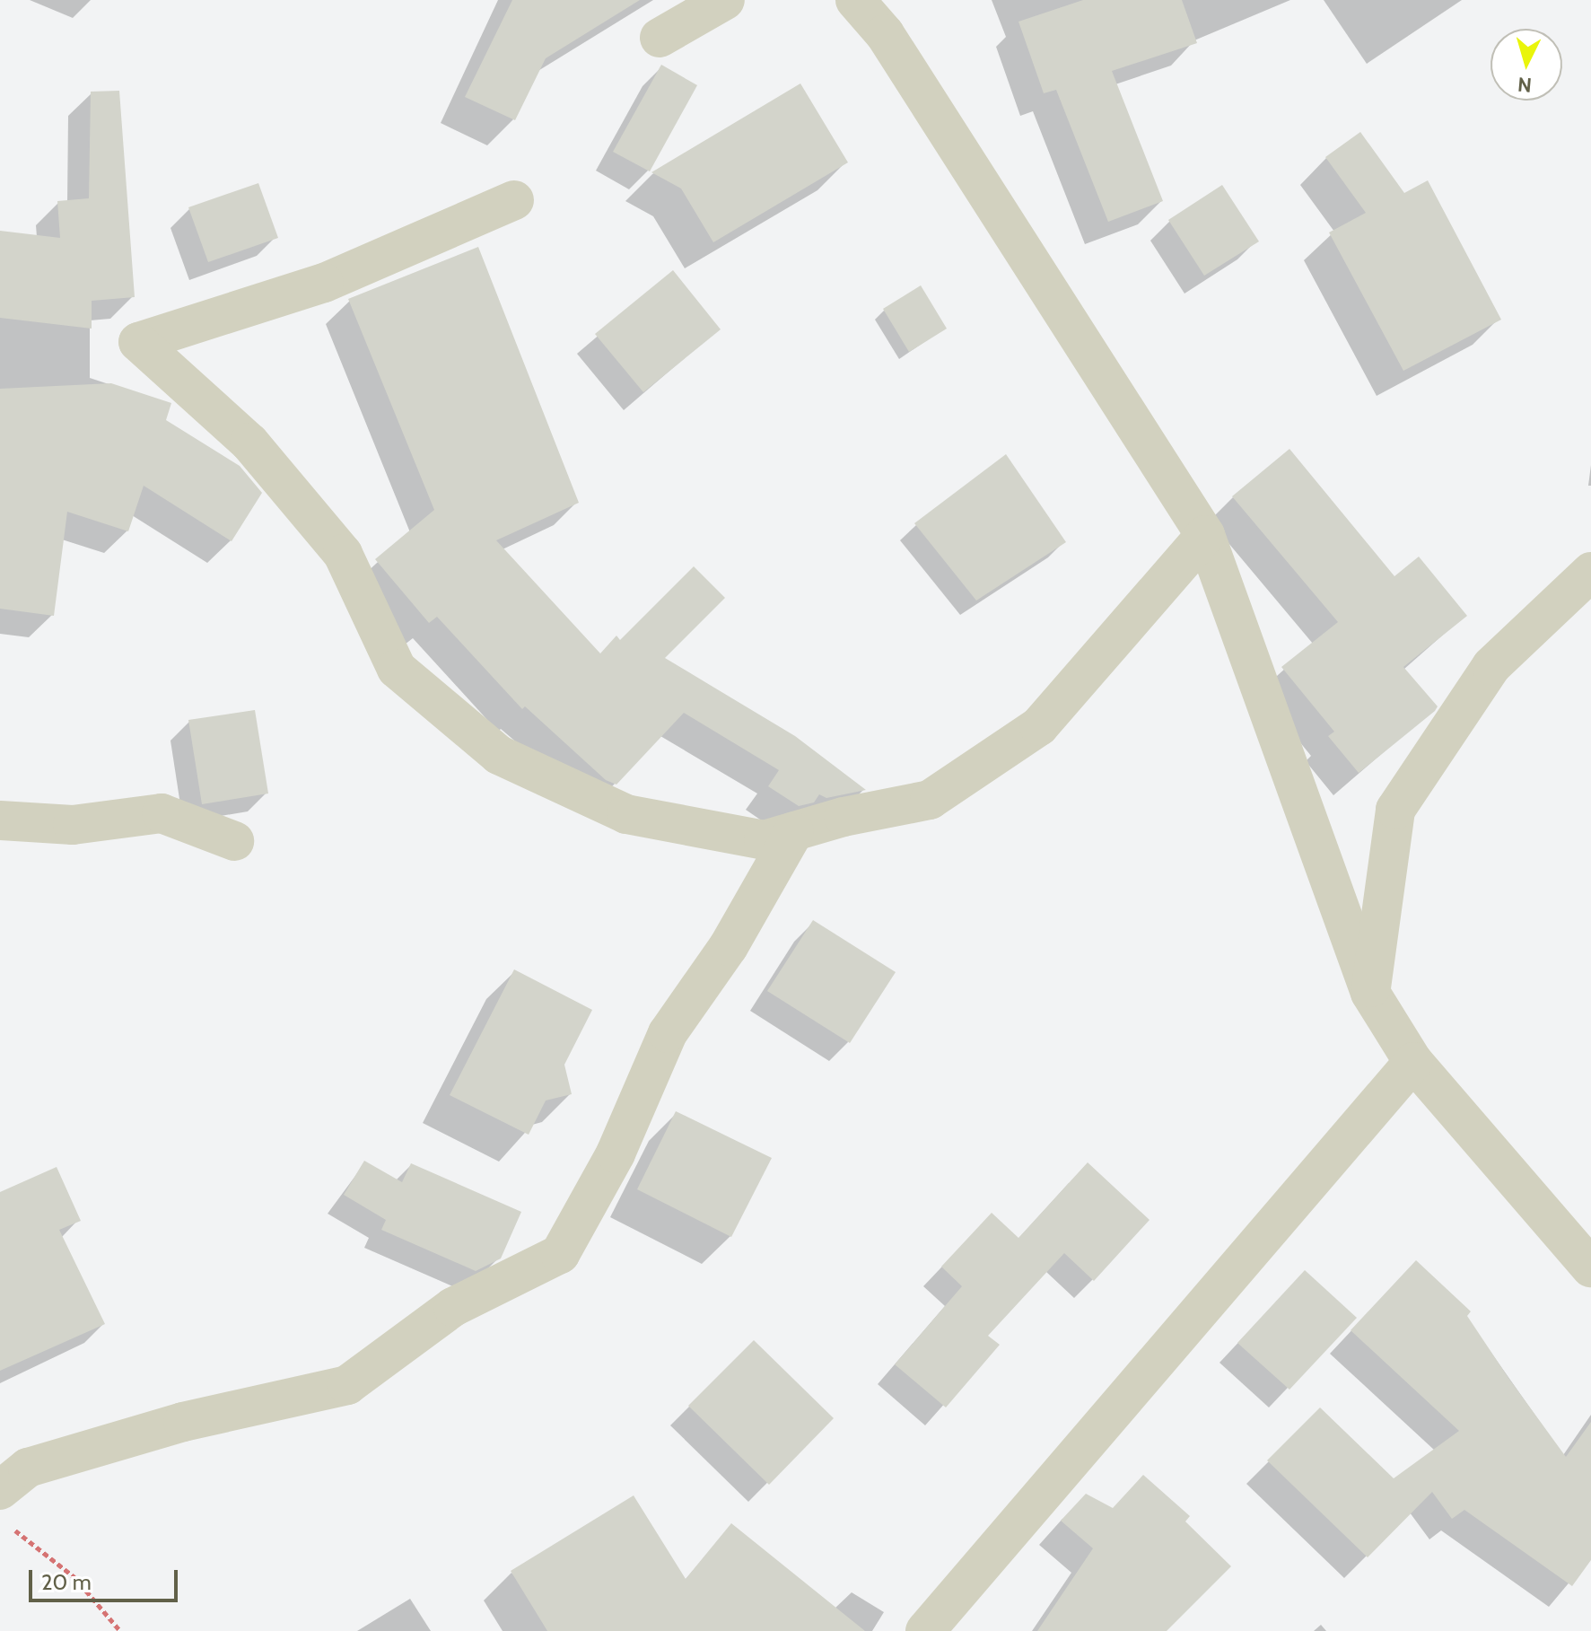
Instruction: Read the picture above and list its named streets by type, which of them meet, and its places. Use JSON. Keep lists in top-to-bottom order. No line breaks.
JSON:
{"scale_bar":"20 m","north":"bottom"}
